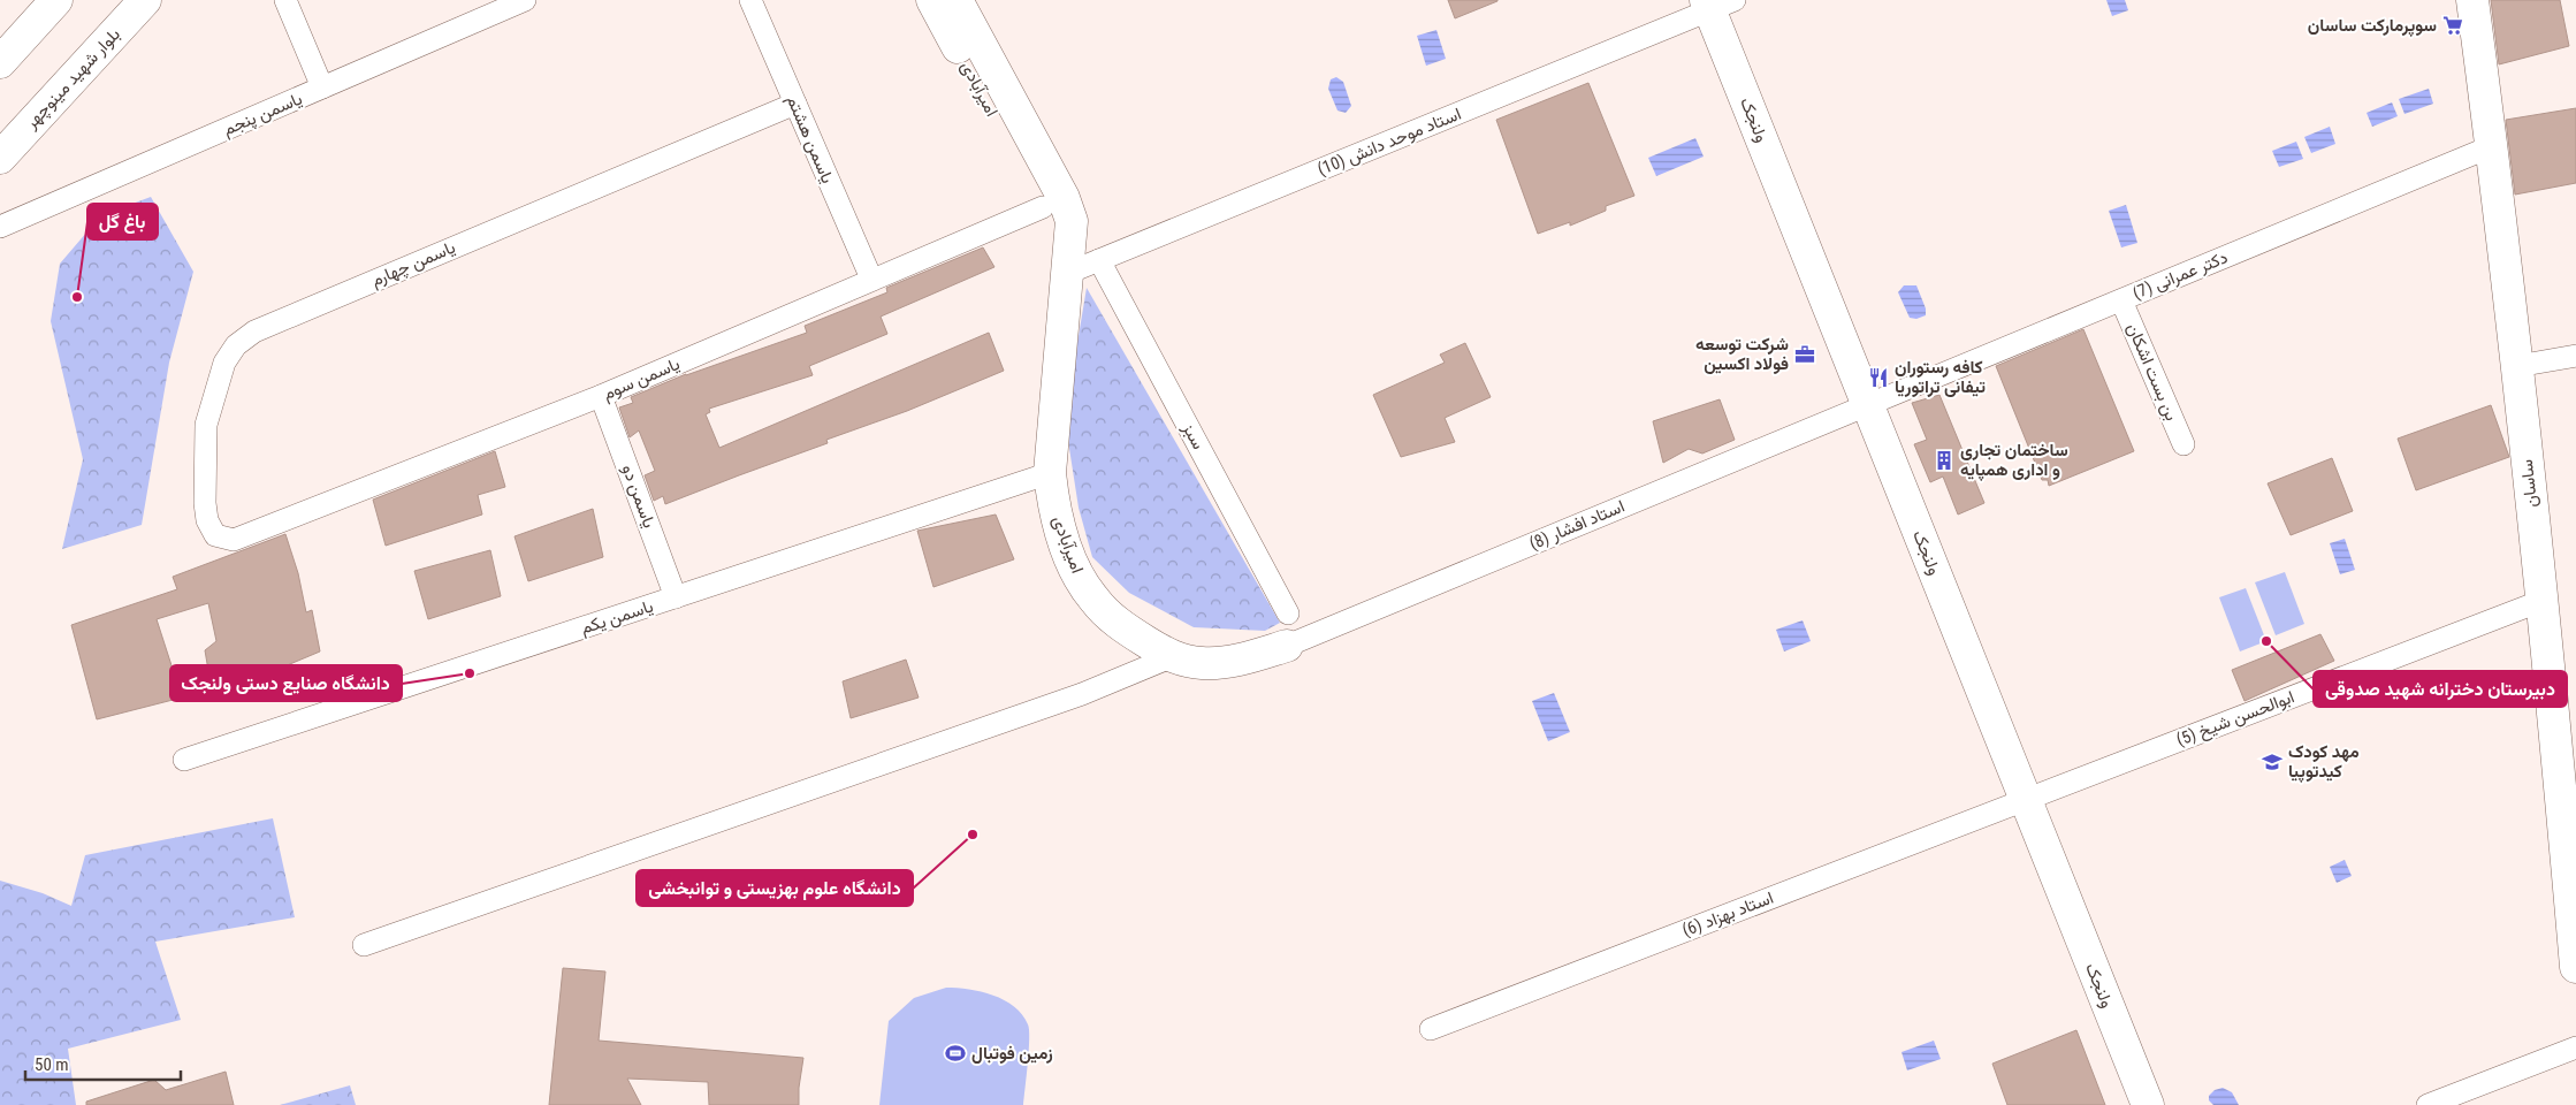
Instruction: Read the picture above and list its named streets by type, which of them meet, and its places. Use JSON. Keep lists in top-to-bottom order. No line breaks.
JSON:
{"streets":{"street":["بلوار شهید مینوچهر","امیرآبادی","یاسمن پنجم","ولنجک","یاسمن هشتم","استاد موحد دانش (10)","یاسمن چهارم","دکتر عمرانی (7)","بن بست اشکان","یاسمن سوم","سبز","ساسان","یاسمن دو","استاد افشار (8)","یاسمن یکم","ابوالحسن شیخ (5)","استاد بهزاد (6)"]},"crossings":[["امیرآبادی","استاد موحد دانش (10)"],["امیرآبادی","یاسمن سوم"],["امیرآبادی","استاد افشار (8)"],["امیرآبادی","یاسمن یکم"],["ولنجک","استاد موحد دانش (10)"],["ولنجک","دکتر عمرانی (7)"],["ولنجک","استاد افشار (8)"],["ولنجک","ابوالحسن شیخ (5)"],["ولنجک","استاد بهزاد (6)"],["یاسمن هشتم","یاسمن چهارم"],["یاسمن هشتم","یاسمن سوم"],["استاد موحد دانش (10)","سبز"],["یاسمن چهارم","یاسمن سوم"],["دکتر عمرانی (7)","بن بست اشکان"],["دکتر عمرانی (7)","ساسان"],["دکتر عمرانی (7)","استاد افشار (8)"],["یاسمن سوم","یاسمن دو"],["ساسان","ابوالحسن شیخ (5)"],["یاسمن دو","یاسمن یکم"],["ابوالحسن شیخ (5)","استاد بهزاد (6)"]],"places":{"supermarket":["سوپرمارکت ساسان"],"other":["باغ گل","دبیرستان دخترانه شهید صدوقی","دانشگاه صنایع دستى ولنجک","دانشگاه علوم بهزیستی و توانبخشی"],"office":["شرکت توسعه فولاد اکسین"],"restaurant":["کافه رستوران تیفانی تراتوریا"],"building":["ساختمان تجاری و اداری همپایه"],"school or university":["مهد کودک کیدتوپیا"],"sports":["زمین فوتبال"]},"scale_bar":"50 m"}
